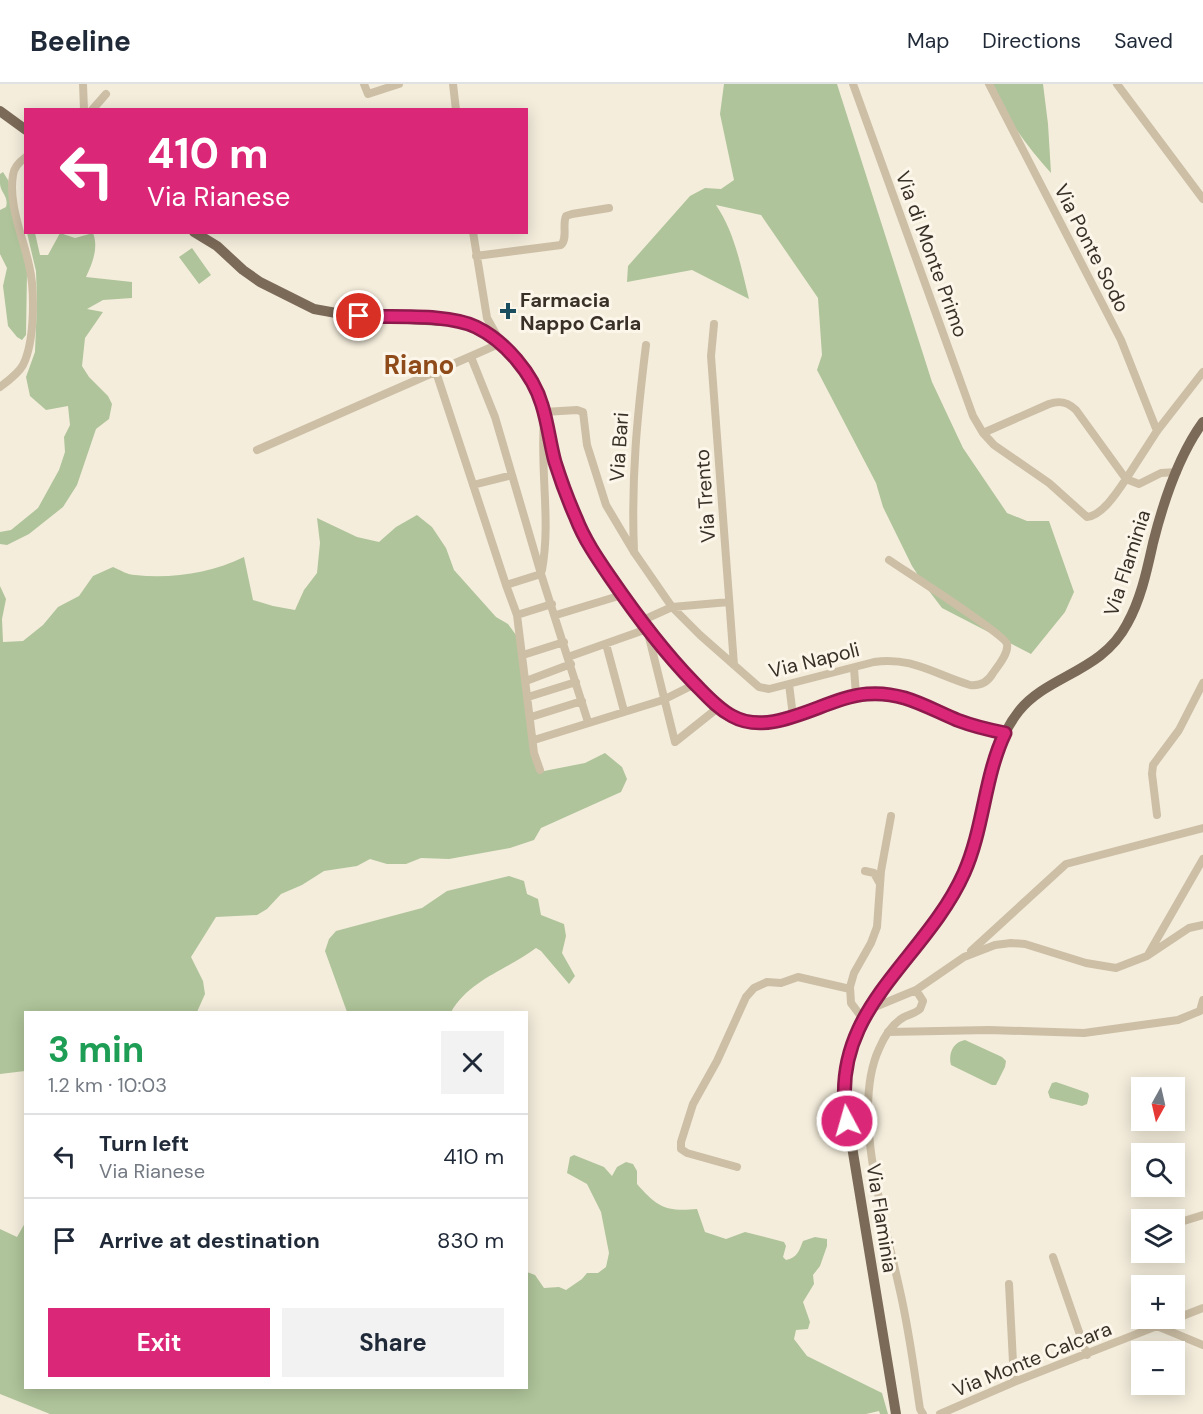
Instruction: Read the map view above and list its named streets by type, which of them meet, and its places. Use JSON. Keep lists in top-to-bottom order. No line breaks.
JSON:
{"streets":{"main road":["Via Flaminia"],"street":["Via Ponte Sodo","Via di Monte Primo","Via Bari","Via Trento","Via Napoli","Via Monte Calcara"]},"crossings":[["Via Bari","Via Napoli"],["Via Trento","Via Napoli"]],"districts":["Riano"],"places":{"health":["Farmacia Nappo Carla"]},"north":"bottom","page":{"header":"Beeline","nav":["Map","Directions","Saved"],"turn":["410 m","Via Rianese"],"heading":["3 min","1.2 km · 10:03"],"map_buttons":["+","−"],"list":[{"name":"Turn left","note":"Via Rianese","value":"410 m"},{"name":"Arrive at destination","value":"830 m"}],"buttons":["Exit","Share"]}}
